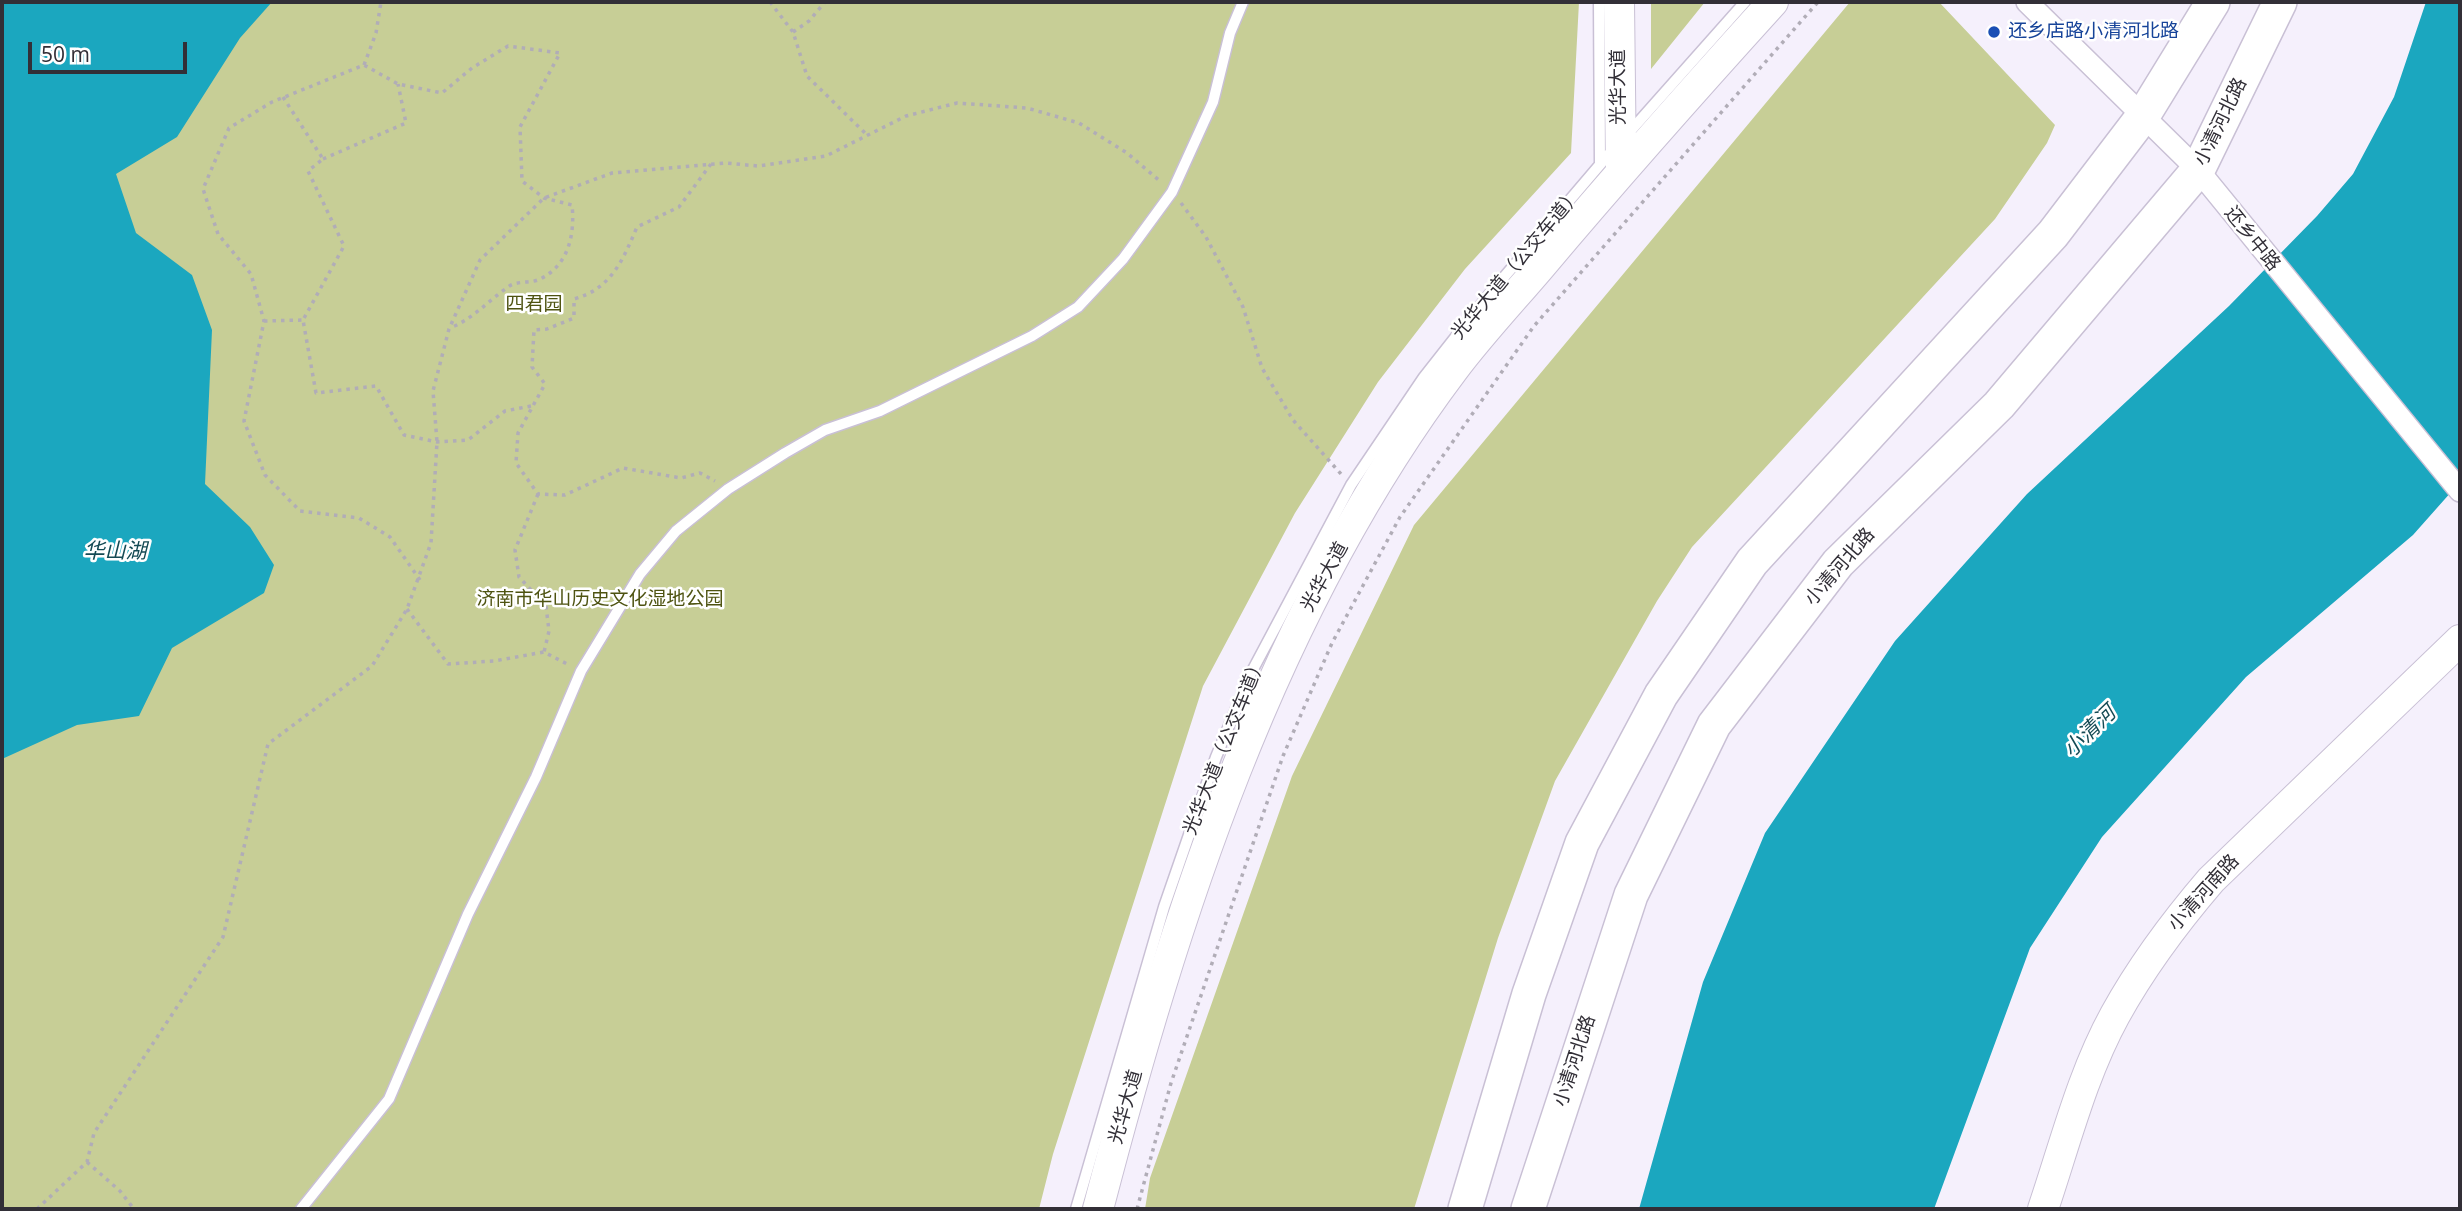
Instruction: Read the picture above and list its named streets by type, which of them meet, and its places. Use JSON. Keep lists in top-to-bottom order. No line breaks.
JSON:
{"streets":{"main road":["光华大道","小清河北路","小清河南路"],"street":["还乡中路"],"lane":["光华大道（公交车道）"]},"crossings":[["光华大道","光华大道（公交车道）"],["小清河北路","还乡中路"]],"water":["华山湖","小清河"],"parks":["四君园","济南市华山历史文化湿地公园"],"places":["还乡店路小清河北路"],"scale_bar":"50 m"}
